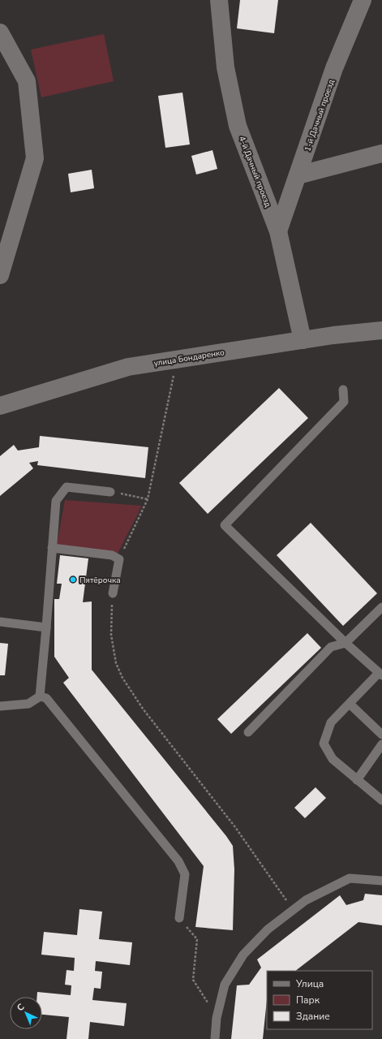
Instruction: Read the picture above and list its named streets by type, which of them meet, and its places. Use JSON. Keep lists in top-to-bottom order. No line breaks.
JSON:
{"streets":{"street":["1-й Дачный проезд","4-й Дачный проезд","улица Бондаренко"]},"crossings":[["1-й Дачный проезд","4-й Дачный проезд"],["4-й Дачный проезд","улица Бондаренко"]],"places":["Пятёрочка"],"legend":["Улица","Парк","Здание"],"north":"top left"}
